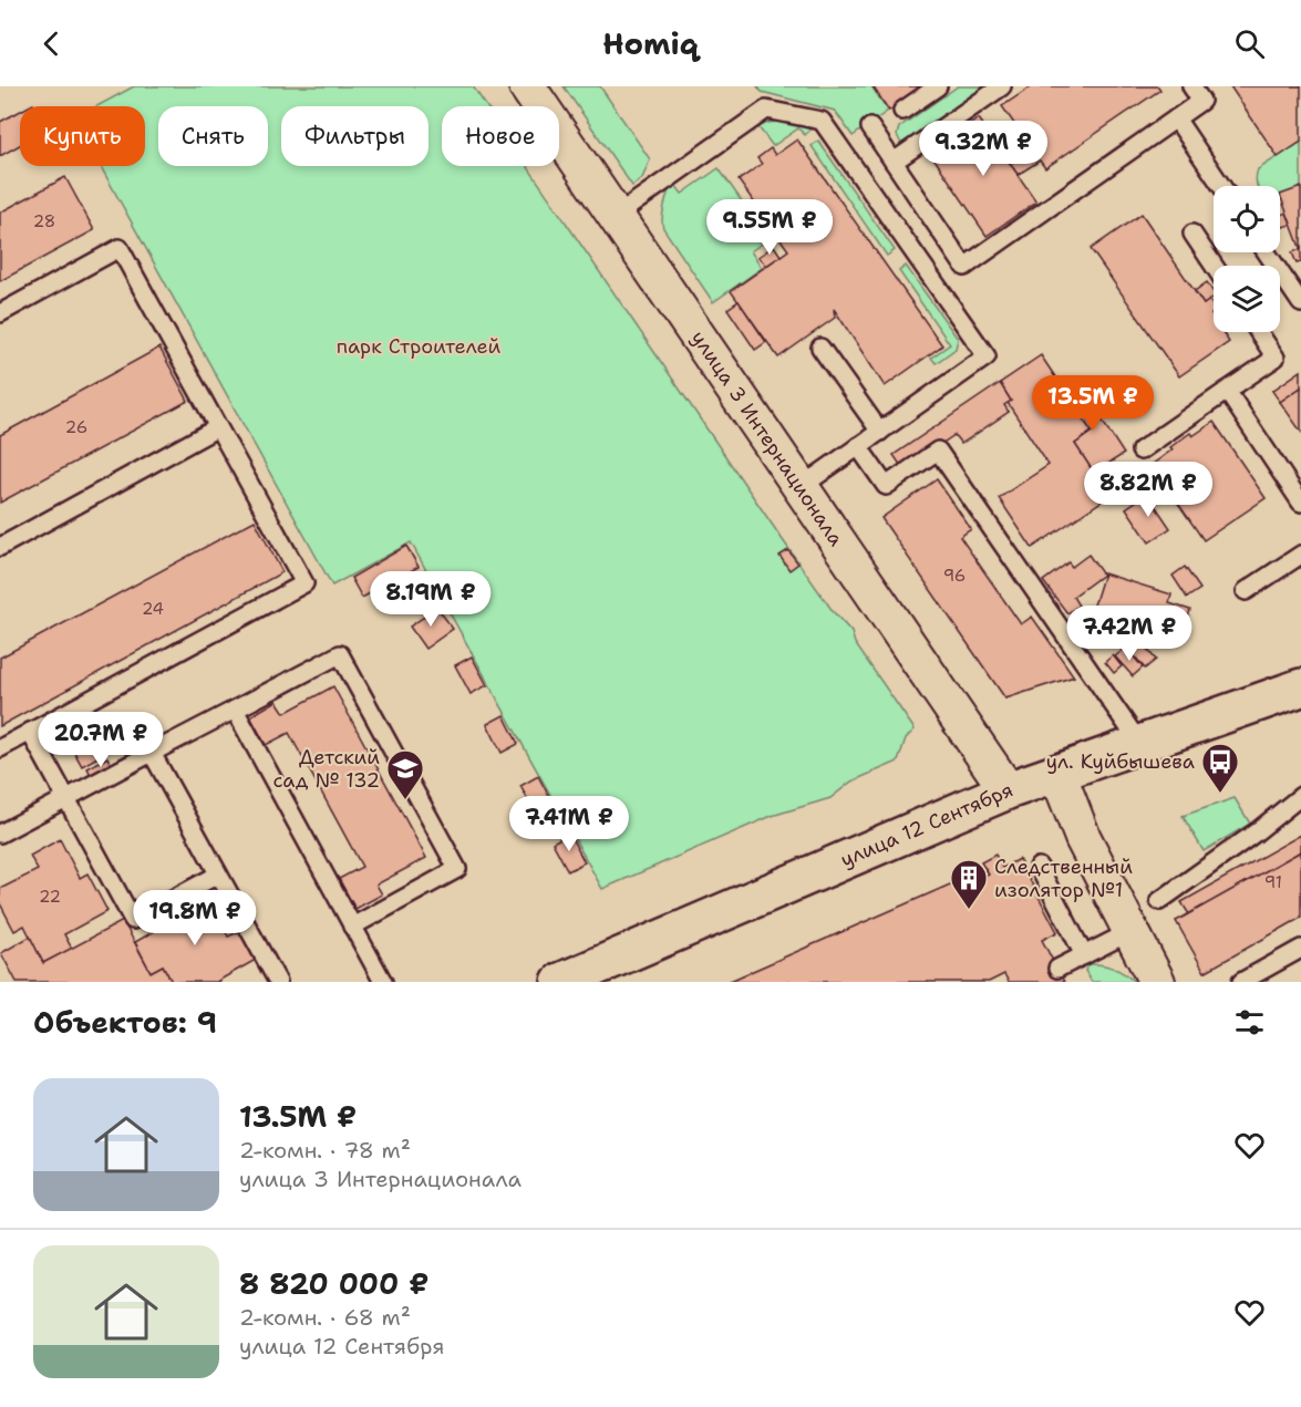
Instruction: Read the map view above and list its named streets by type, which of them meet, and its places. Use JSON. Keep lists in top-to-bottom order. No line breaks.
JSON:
{"streets":{"main road":["улица 12 Сентября"],"street":["улица 3 Интернационала"]},"crossings":[["улица 3 Интернационала","улица 12 Сентября"]],"parks":["парк Строителей"],"places":{"bus stop":["ул. Куйбышева"],"school or university":["Детский сад № 132"],"building":["Следственный изолятор №1"]},"house_numbers":["28","26","96","24","91","22"],"page":{"header":"Homiq","chip":["Купить","Снять","Фильтры","Новое"],"price":["9.32M ₽","9.55M ₽","13.5M ₽","8.82M ₽","8.19M ₽","7.42M ₽","20.7M ₽","7.41M ₽","19.8M ₽"],"heading":"Объектов: 9","list":[{"name":"13.5M ₽","note":"2-комн. · 78 m² · улица 3 Интернационала"},{"name":"8 820 000 ₽","note":"2-комн. · 68 m² · улица 12 Сентября"}]}}
